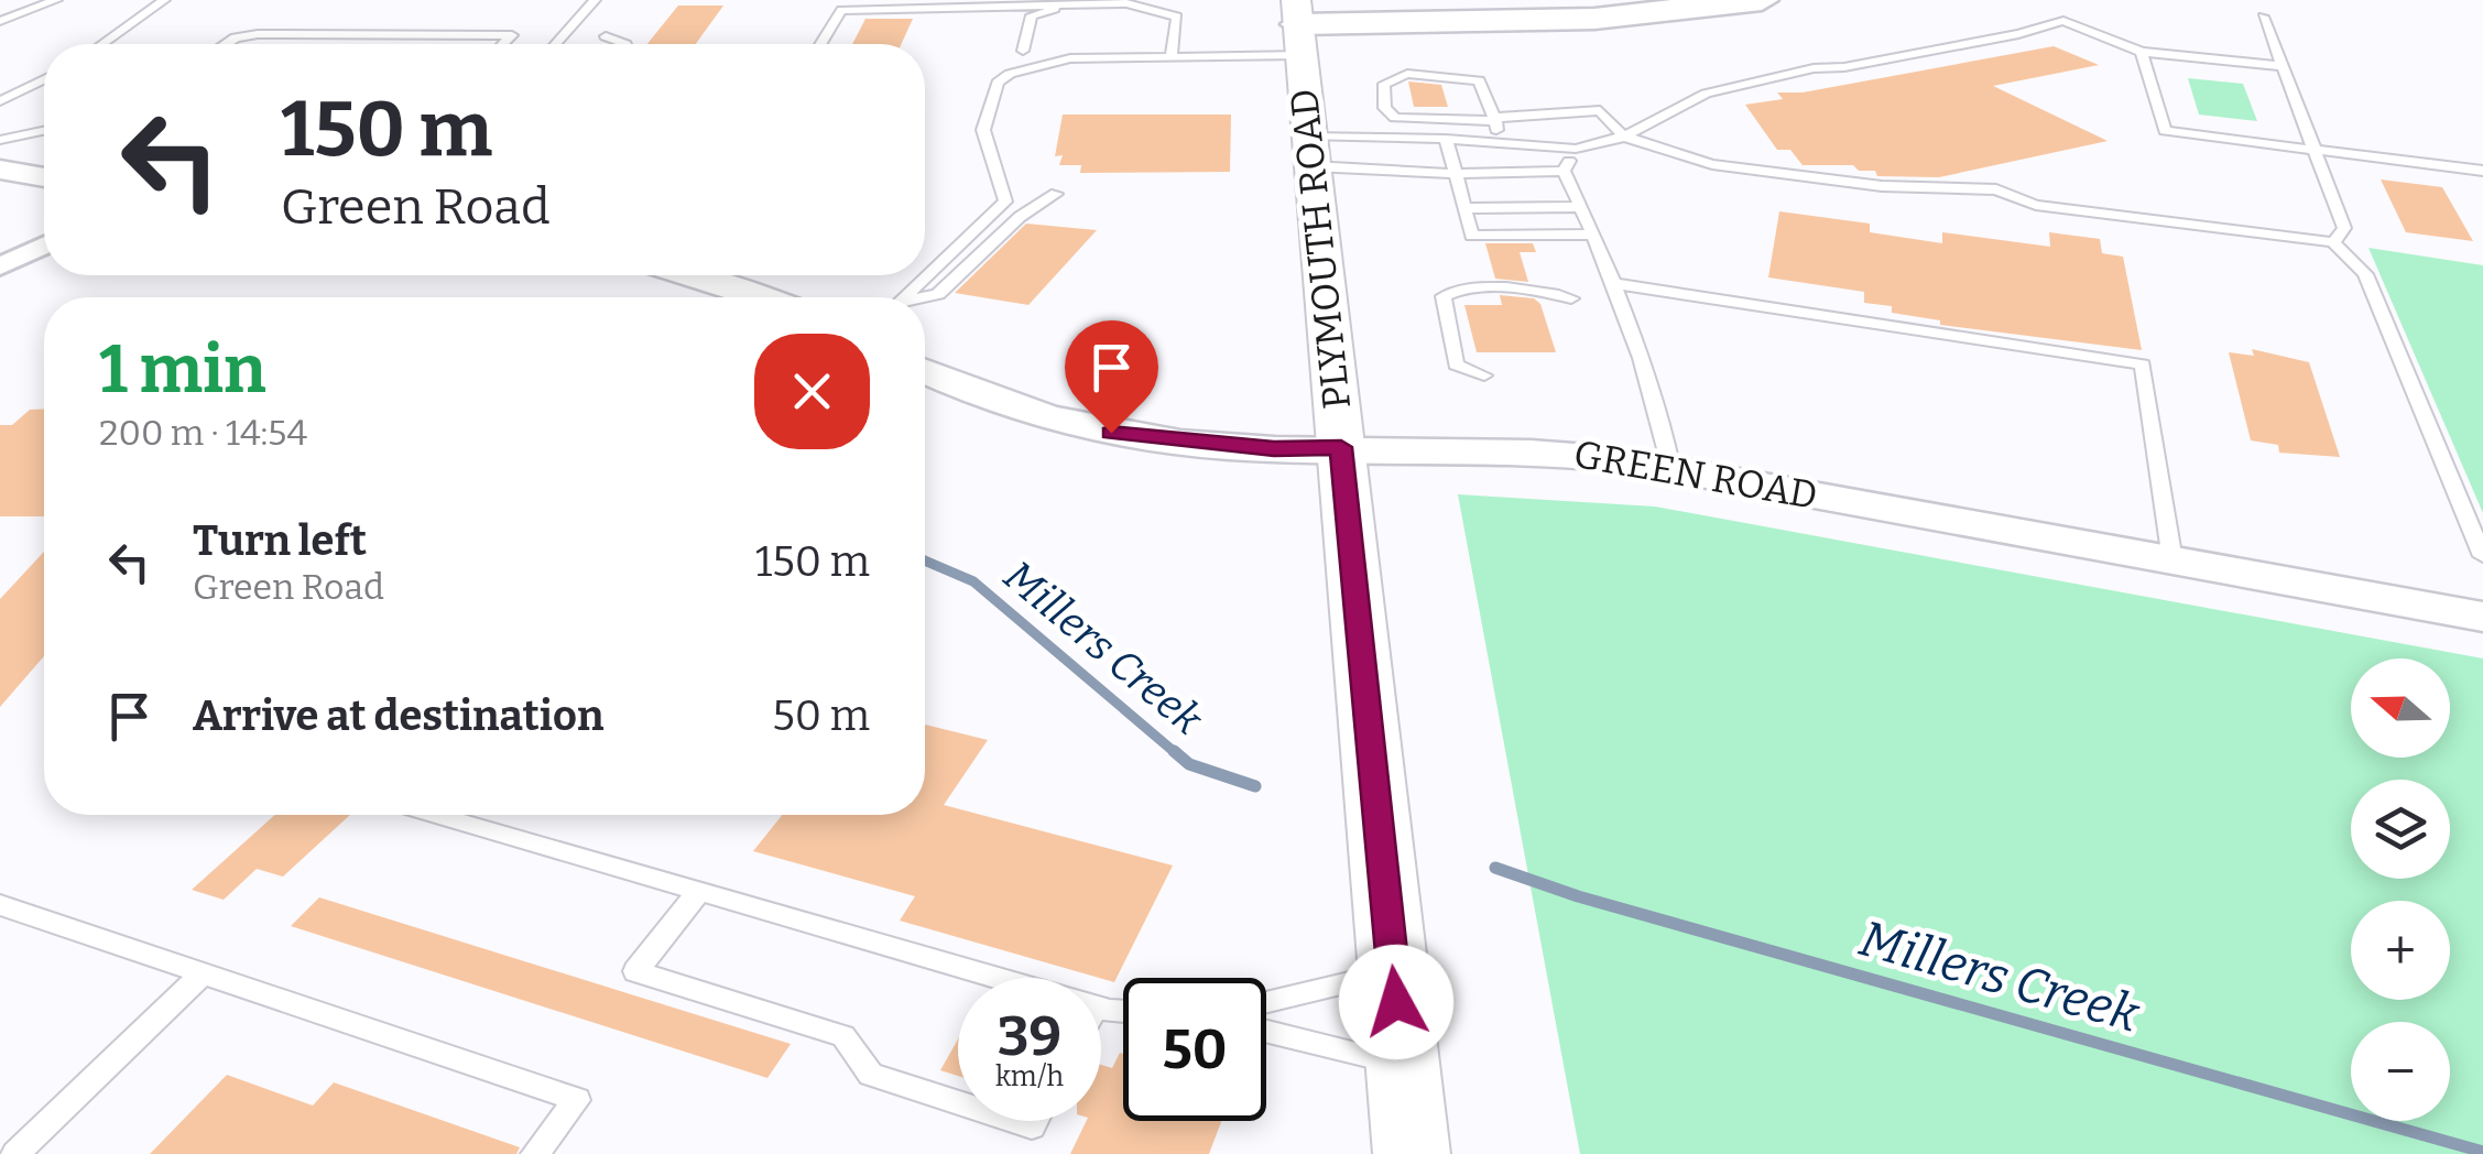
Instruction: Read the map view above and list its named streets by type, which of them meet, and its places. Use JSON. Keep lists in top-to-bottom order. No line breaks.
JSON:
{"streets":{"main road":["PLYMOUTH ROAD"],"street":["GREEN ROAD"]},"crossings":[["PLYMOUTH ROAD","GREEN ROAD"]],"water":["Millers Creek"],"north":"left","page":{"turn":["150 m","Green Road"],"heading":["1 min","200 m · 14:54"],"list":[{"name":"Turn left","note":"Green Road","value":"150 m"},{"name":"Arrive at destination","value":"50 m"}],"map_buttons":["+","−"],"speed":"39 km/h","limit":"50"}}
